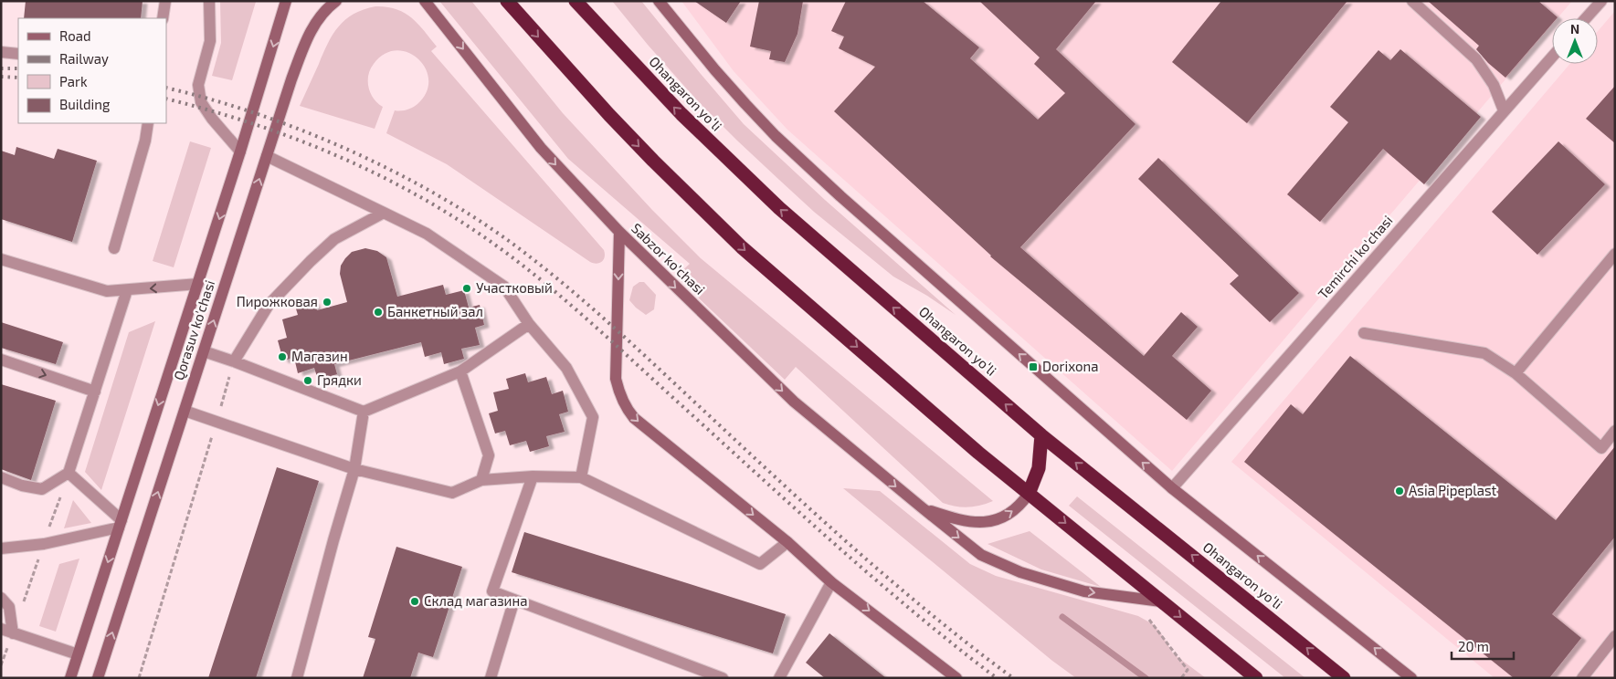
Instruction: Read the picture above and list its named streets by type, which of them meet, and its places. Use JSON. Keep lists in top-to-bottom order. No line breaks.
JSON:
{"streets":{"highway":["Ohangaron yoʻli"],"main road":["Sabzor ko'chasi","Qorasuv ko'chasi"],"lane":["Temirchi ko'chasi"]},"crossings":[["Ohangaron yoʻli","Temirchi ko'chasi"]],"one_way":["Sabzor ko'chasi"],"places":{"other":["Участковый","Пирожковая","Банкетный зал","Магазин","Грядки","Asia Pipeplast","Склад магазина"],"transit":["Dorixona"]},"legend":["Road","Railway","Park","Building"],"scale_bar":"20 m","north":"top"}
